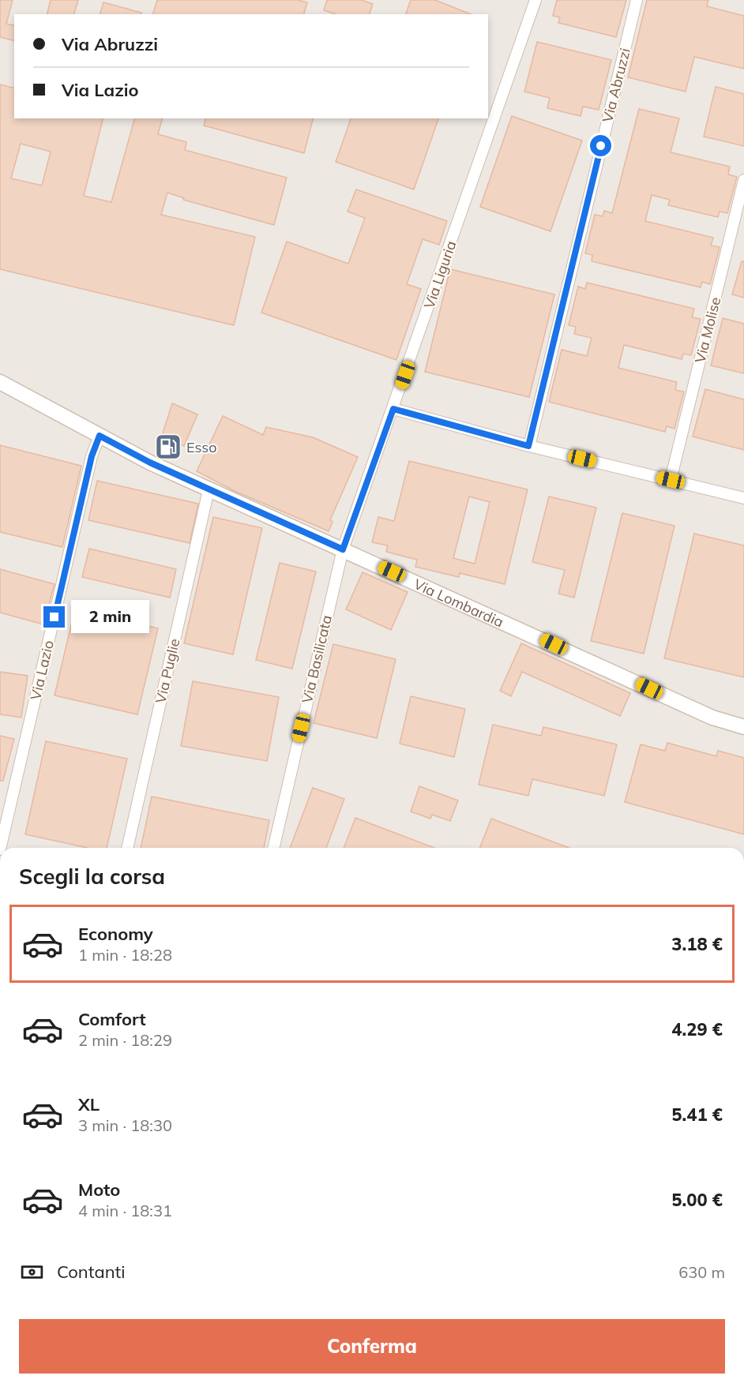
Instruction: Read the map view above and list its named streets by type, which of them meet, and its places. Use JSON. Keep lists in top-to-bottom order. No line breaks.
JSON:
{"streets":{"street":["Via Abruzzi","Via Liguria","Via Molise","Via Lombardia","Via Basilicata","Via Lazio","Via Puglie"]},"crossings":[["Via Liguria","Via Lombardia"],["Via Liguria","Via Basilicata"],["Via Lombardia","Via Basilicata"],["Via Lombardia","Via Lazio"],["Via Lombardia","Via Puglie"]],"places":{"fuel station":["Esso"]},"page":{"banner":["Via Abruzzi","Via Lazio"],"bubble":"2 min","heading":"Scegli la corsa","list":[{"name":"Economy","note":"1 min · 18:28","value":"3.18 €"},{"name":"Comfort","note":"2 min · 18:29","value":"4.29 €"},{"name":"XL","note":"3 min · 18:30","value":"5.41 €"},{"name":"Moto","note":"4 min · 18:31","value":"5.00 €"}],"pay":["Contanti","630 m"],"buttons":"Conferma"}}
